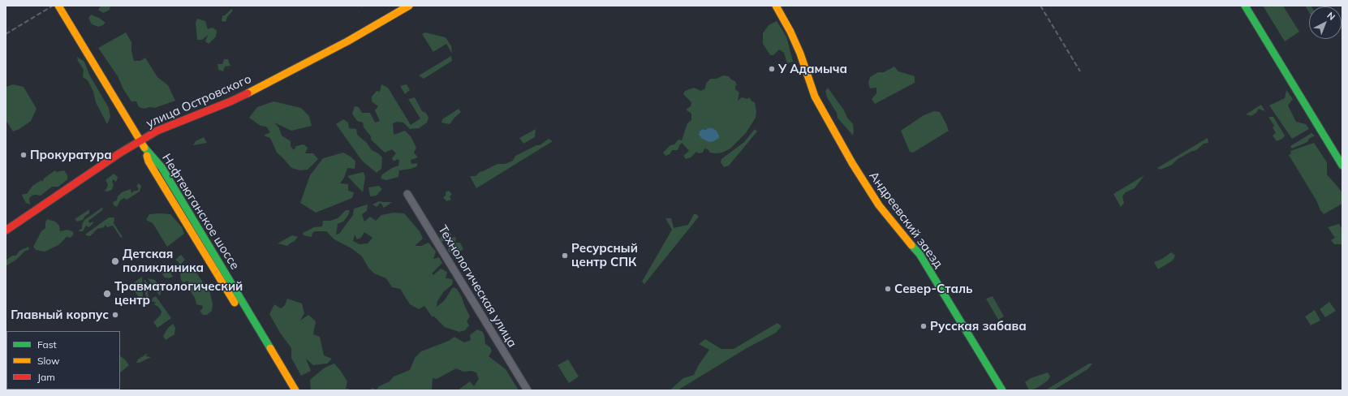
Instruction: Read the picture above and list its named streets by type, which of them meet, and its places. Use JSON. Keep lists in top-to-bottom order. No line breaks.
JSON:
{"streets":{"main road":["улица Островского","Нефтеюганское шоссе","Андреевский заезд"],"street":["Технологическая улица"]},"crossings":[["улица Островского","Нефтеюганское шоссе"]],"places":["У Адамыча","Прокуратура","Ресурсный центр СПК","Детская поликлиника","Север-Сталь","Травматологический центр","Главный корпус","Русская забава"],"legend":["Fast","Slow","Jam"],"north":"top right"}
